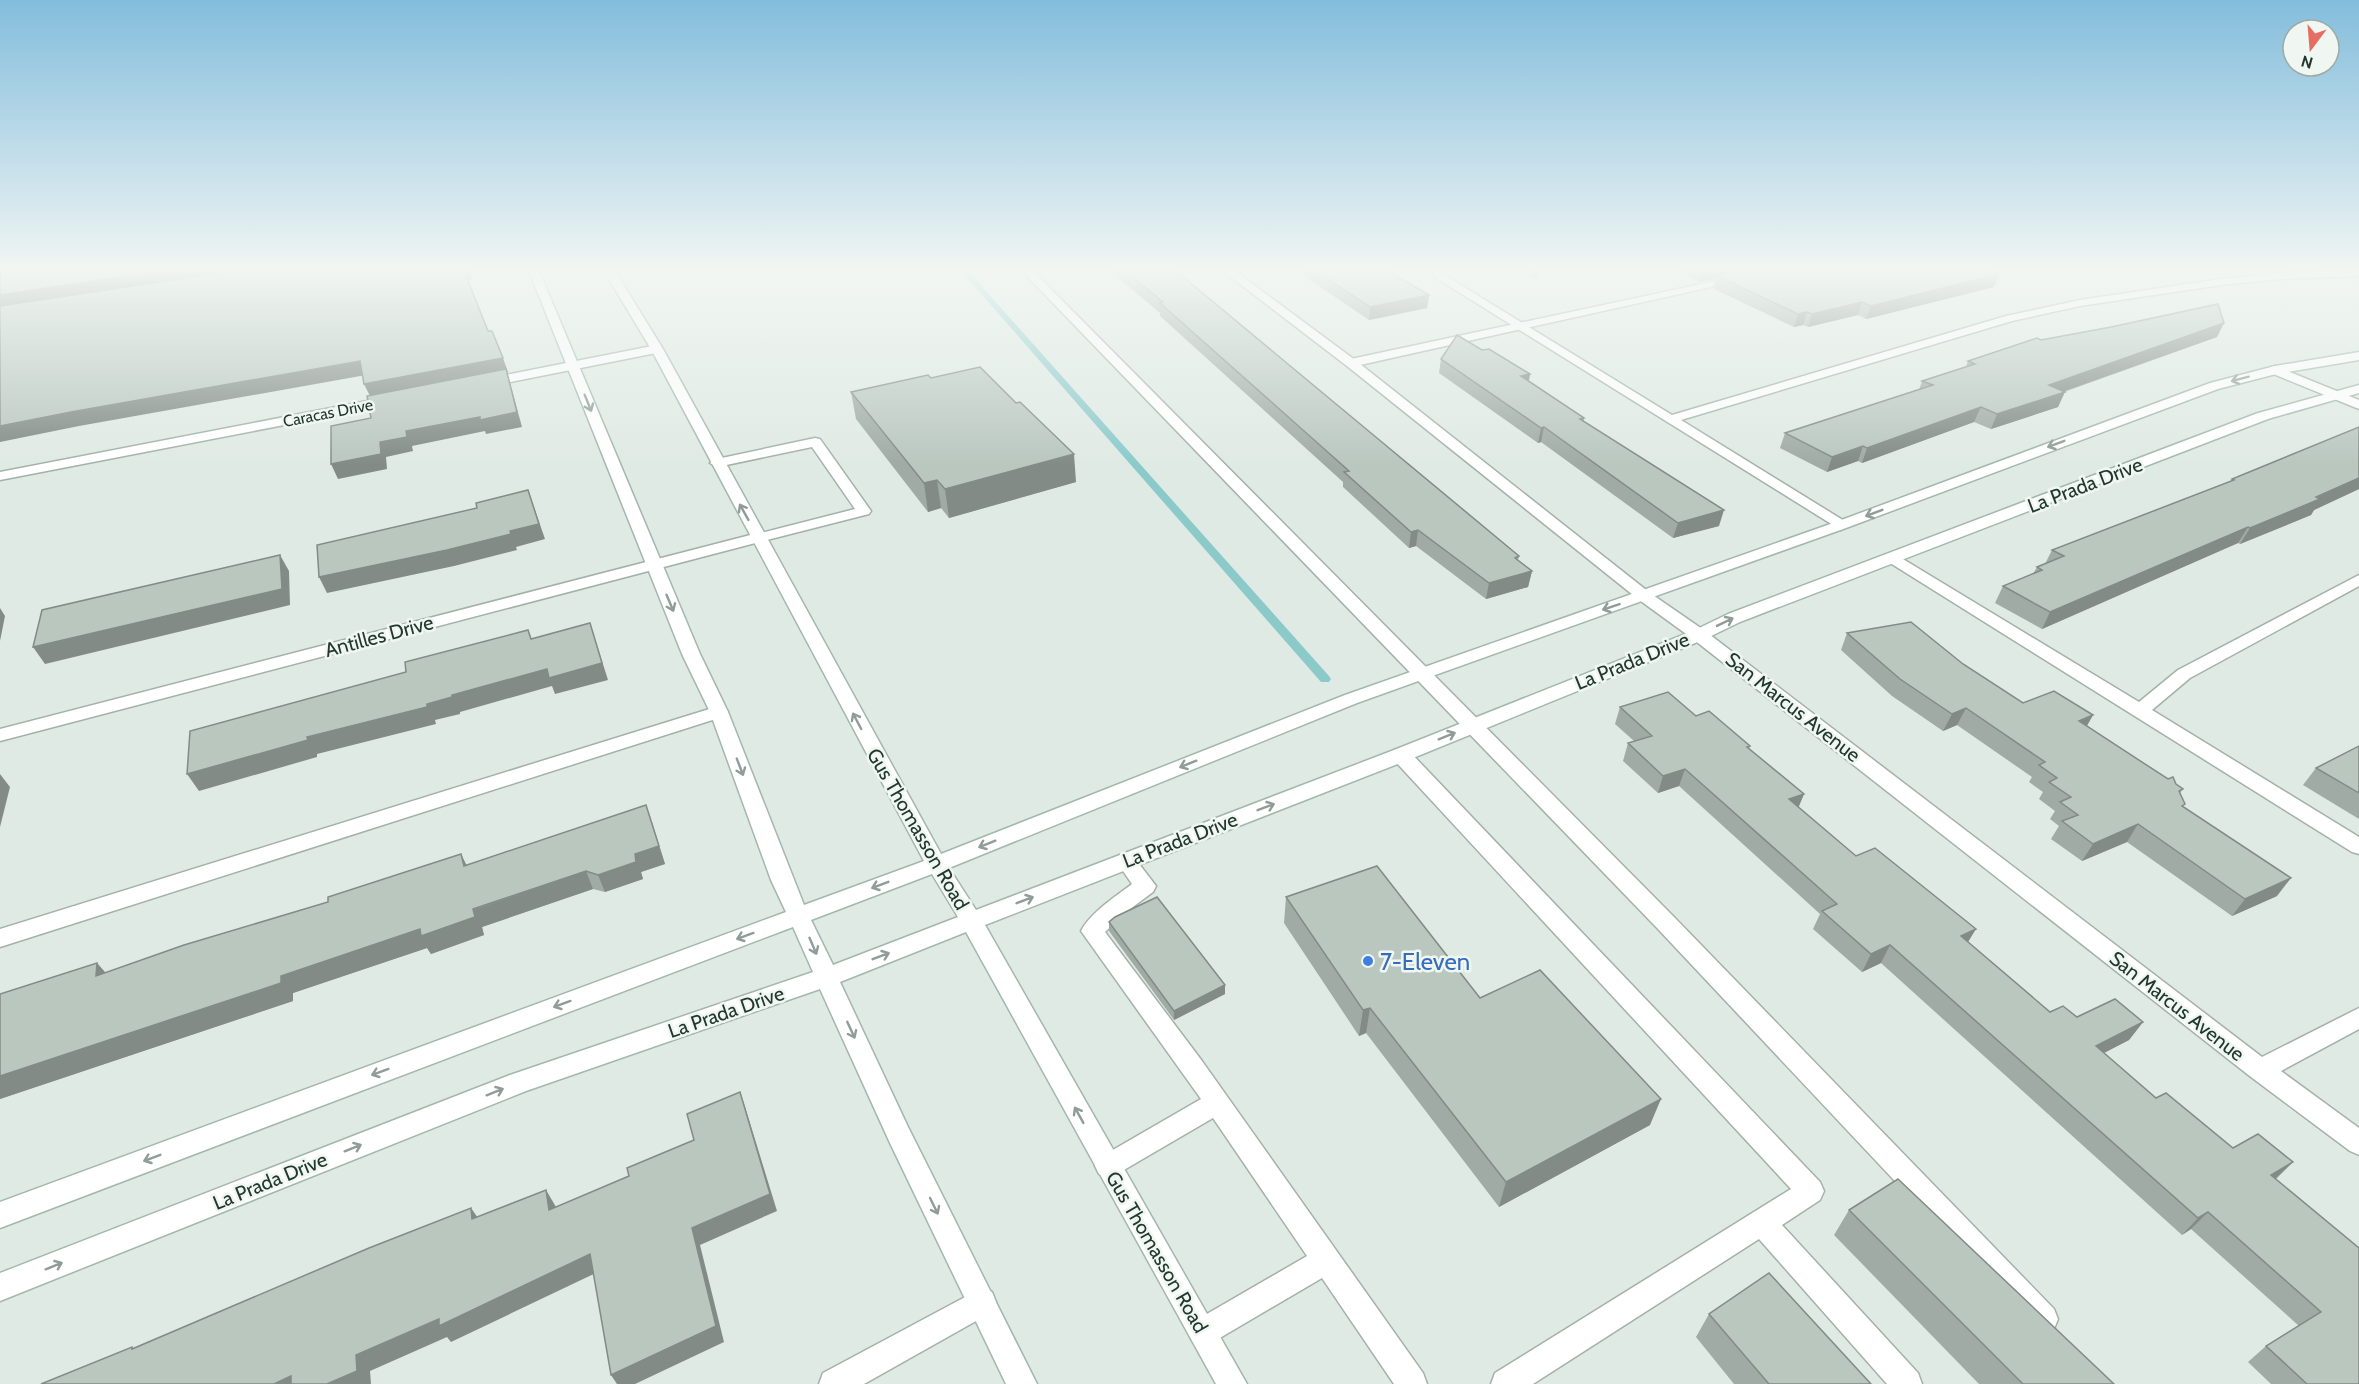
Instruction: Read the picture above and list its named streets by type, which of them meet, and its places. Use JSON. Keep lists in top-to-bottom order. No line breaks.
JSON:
{"streets":{"main road":["Caracas Drive","La Prada Drive","Antilles Drive","San Marcus Avenue","Gus Thomasson Road"]},"crossings":[["La Prada Drive","San Marcus Avenue"],["La Prada Drive","Gus Thomasson Road"],["Antilles Drive","Gus Thomasson Road"]],"places":["7-Eleven"],"north":"bottom"}
